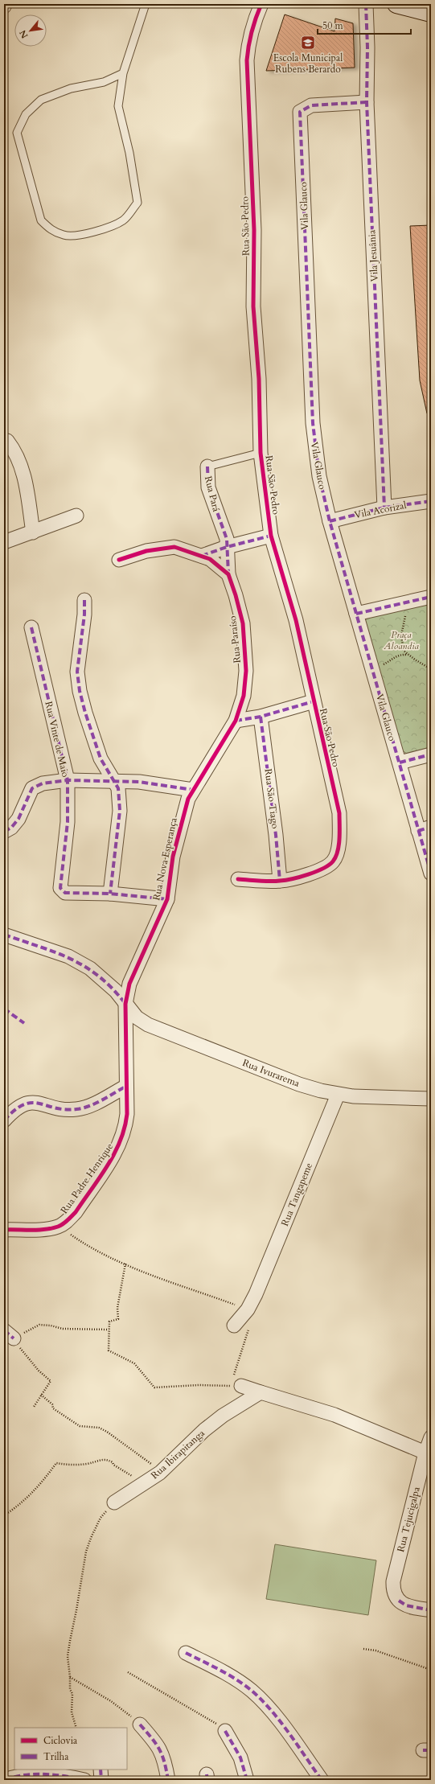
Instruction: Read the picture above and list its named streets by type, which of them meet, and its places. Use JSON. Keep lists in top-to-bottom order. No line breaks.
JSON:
{"streets":{"street":["Vila Glauco","Rua São Pedro","Vila Jesuânia","Rua Pará","Vila Acorizal","Rua Paraíso","Rua Vinte de Maio","Rua São Tiago","Rua Nova Esperança","Rua Ivurarema","Rua Padre Henrique","Rua Tangapeme","Rua Ibirapitanga","Rua Tejucigalpa"]},"crossings":[["Vila Glauco","Vila Jesuânia"],["Vila Glauco","Vila Acorizal"],["Rua São Pedro","Rua Pará"],["Rua São Pedro","Rua São Tiago"],["Vila Jesuânia","Vila Acorizal"],["Rua Pará","Rua Paraíso"],["Rua Paraíso","Rua Nova Esperança"],["Rua Nova Esperança","Rua Ivurarema"],["Rua Nova Esperança","Rua Padre Henrique"],["Rua Ivurarema","Rua Padre Henrique"],["Rua Ivurarema","Rua Tangapeme"]],"parks":["Praça Aloandia"],"places":{"school or university":["Escola Municipal Rubens Berardo"]},"legend":["Ciclovia","Trilha"],"scale_bar":"50 m","north":"bottom left"}
